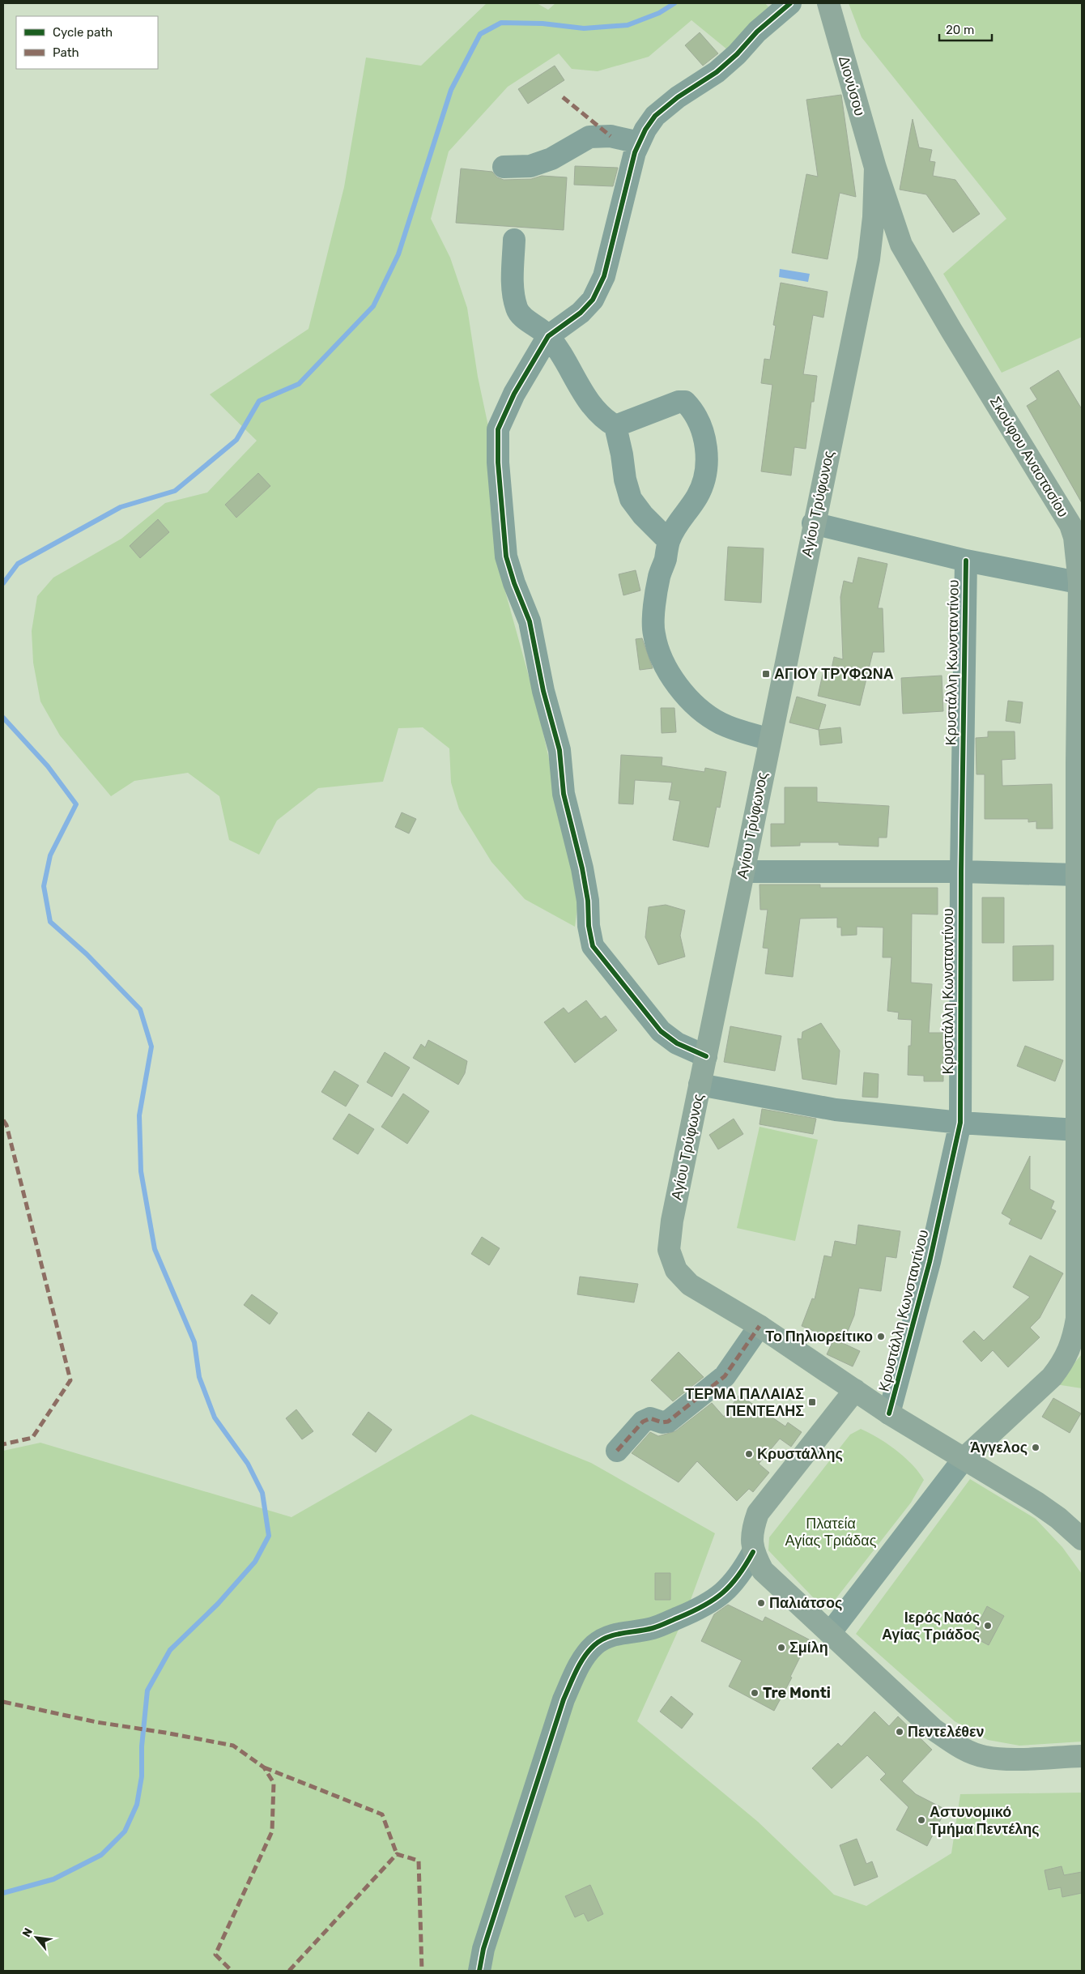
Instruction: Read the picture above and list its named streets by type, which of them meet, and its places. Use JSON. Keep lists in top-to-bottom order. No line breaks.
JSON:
{"streets":{"main road":["Διονύσου","Σκούφου Αναστασίου","Αγίου Τρύφωνος"],"street":["Κρυστάλλη Κωνσταντίνου"]},"crossings":[["Διονύσου","Σκούφου Αναστασίου"],["Διονύσου","Αγίου Τρύφωνος"],["Σκούφου Αναστασίου","Αγίου Τρύφωνος"]],"parks":["Πλατεία Αγίας Τριάδας"],"places":{"transit":["ΑΓΙΟΥ ΤΡΥΦΩΝΑ","ΤΕΡΜΑ ΠΑΛΑΙΑΣ ΠΕΝΤΕΛΗΣ"],"other":["Το Πηλιορείτικο","Άγγελος","Κρυστάλλης","Παλιάτσος","Ιερός Ναός Αγίας Τριάδος","Σμίλη","Tre Monti","Πεντελέθεν","Αστυνομικό Τμήμα Πεντέλης"]},"legend":["Cycle path","Path"],"scale_bar":"20 m","north":"top left"}
